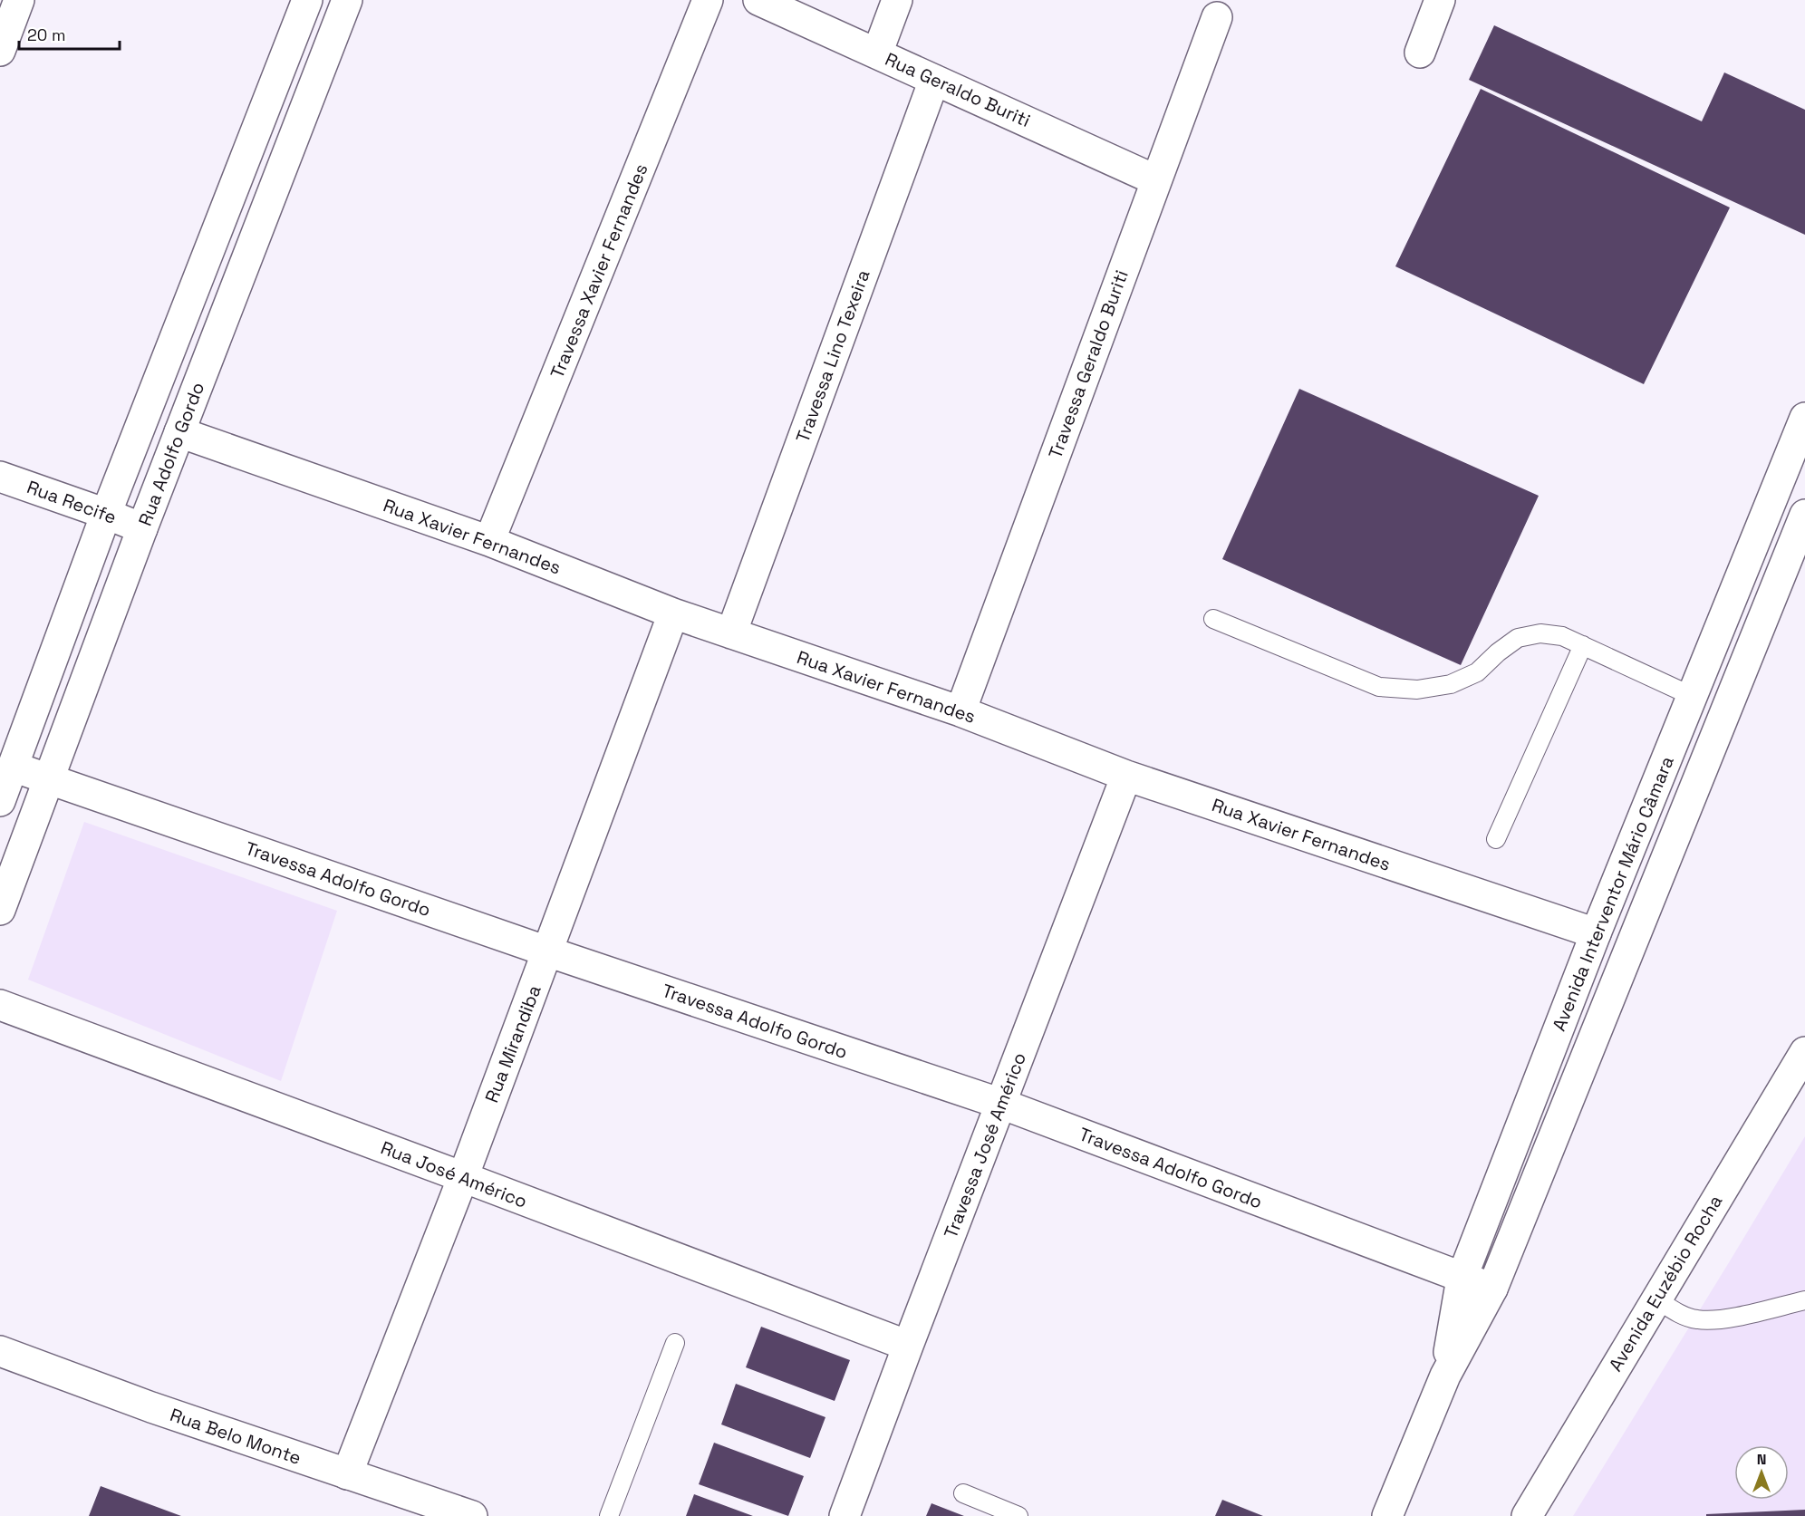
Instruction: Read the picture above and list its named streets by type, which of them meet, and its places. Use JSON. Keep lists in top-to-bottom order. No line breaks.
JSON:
{"streets":{"street":["Rua Geraldo Buriti","Travessa Xavier Fernandes","Travessa Lino Texeira","Travessa Geraldo Buriti","Rua Adolfo Gordo","Rua Recife","Rua Xavier Fernandes","Travessa Adolfo Gordo","Avenida Interventor Mário Câmara","Rua Mirandiba","Travessa José Américo","Rua José Américo","Avenida Euzébio Rocha","Rua Belo Monte"]},"crossings":[["Rua Geraldo Buriti","Travessa Lino Texeira"],["Rua Geraldo Buriti","Travessa Geraldo Buriti"],["Travessa Xavier Fernandes","Rua Xavier Fernandes"],["Travessa Lino Texeira","Rua Xavier Fernandes"],["Travessa Geraldo Buriti","Rua Xavier Fernandes"],["Rua Adolfo Gordo","Rua Recife"],["Rua Adolfo Gordo","Rua Xavier Fernandes"],["Rua Adolfo Gordo","Travessa Adolfo Gordo"],["Rua Xavier Fernandes","Avenida Interventor Mário Câmara"],["Rua Xavier Fernandes","Rua Mirandiba"],["Rua Xavier Fernandes","Travessa José Américo"],["Travessa Adolfo Gordo","Avenida Interventor Mário Câmara"],["Travessa Adolfo Gordo","Rua Mirandiba"],["Travessa Adolfo Gordo","Travessa José Américo"],["Rua Mirandiba","Rua José Américo"],["Rua Mirandiba","Rua Belo Monte"],["Travessa José Américo","Rua José Américo"]],"scale_bar":"20 m","north":"top"}
